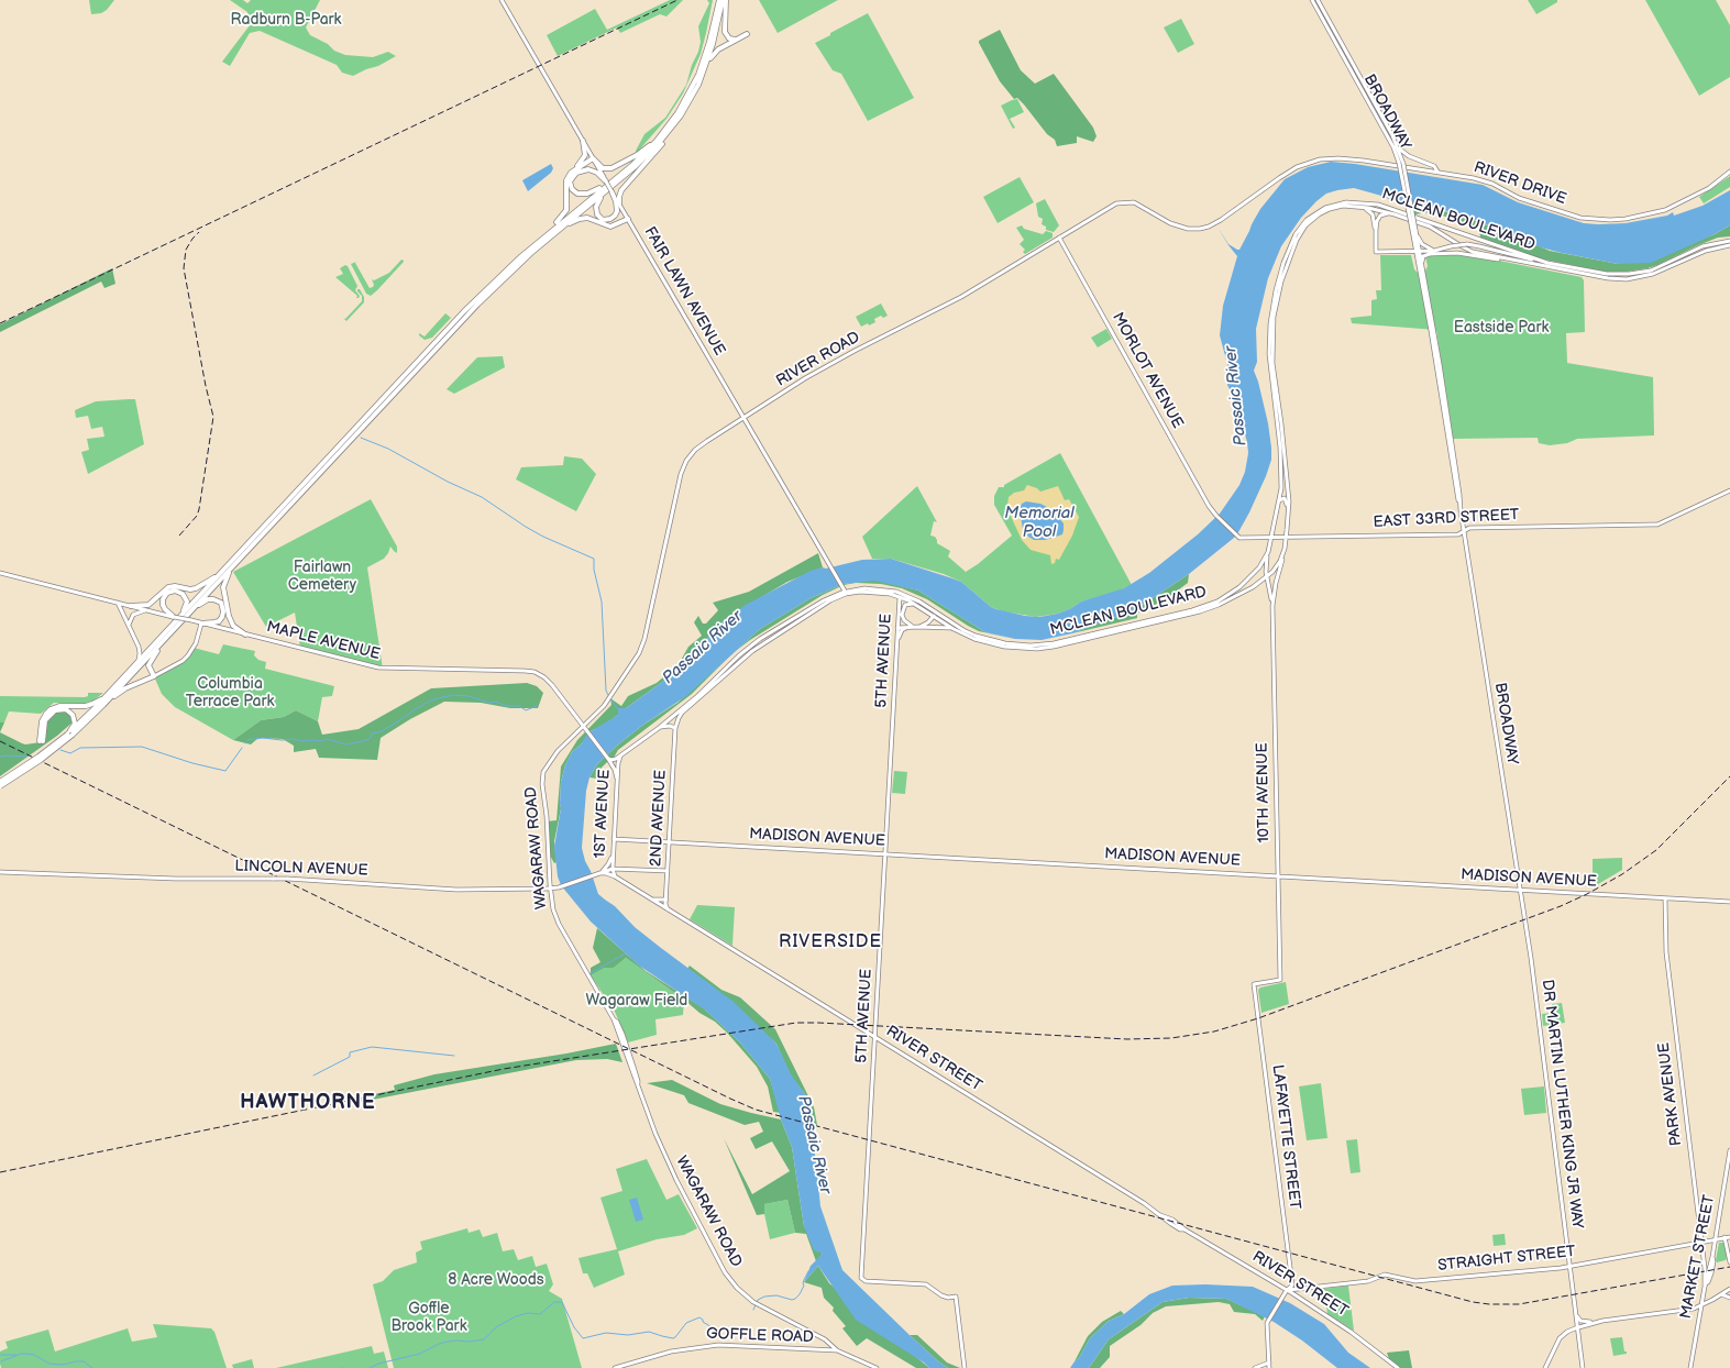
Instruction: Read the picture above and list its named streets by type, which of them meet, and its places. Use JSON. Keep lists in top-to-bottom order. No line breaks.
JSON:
{"streets":{"main road":["BROADWAY","RIVER DRIVE","MCLEAN BOULEVARD","FAIR LAWN AVENUE","RIVER ROAD","MORLOT AVENUE","EAST 33RD STREET","MAPLE AVENUE","5TH AVENUE","10TH AVENUE","1ST AVENUE","2ND AVENUE","MADISON AVENUE","WAGARAW ROAD","LINCOLN AVENUE","RIVER STREET","PARK AVENUE","DR MARTIN LUTHER KING JR WAY","LAFAYETTE STREET","MARKET STREET","STRAIGHT STREET","GOFFLE ROAD"]},"crossings":[["BROADWAY","EAST 33RD STREET"],["BROADWAY","MADISON AVENUE"],["BROADWAY","DR MARTIN LUTHER KING JR WAY"],["RIVER DRIVE","RIVER ROAD"],["MCLEAN BOULEVARD","FAIR LAWN AVENUE"],["MCLEAN BOULEVARD","EAST 33RD STREET"],["MCLEAN BOULEVARD","5TH AVENUE"],["MCLEAN BOULEVARD","10TH AVENUE"],["MCLEAN BOULEVARD","1ST AVENUE"],["MCLEAN BOULEVARD","2ND AVENUE"],["FAIR LAWN AVENUE","RIVER ROAD"],["RIVER ROAD","MORLOT AVENUE"],["RIVER ROAD","MAPLE AVENUE"],["RIVER ROAD","WAGARAW ROAD"],["MORLOT AVENUE","EAST 33RD STREET"],["MAPLE AVENUE","1ST AVENUE"],["MAPLE AVENUE","WAGARAW ROAD"],["5TH AVENUE","MADISON AVENUE"],["5TH AVENUE","RIVER STREET"],["10TH AVENUE","MADISON AVENUE"],["10TH AVENUE","LAFAYETTE STREET"],["1ST AVENUE","MADISON AVENUE"],["1ST AVENUE","LINCOLN AVENUE"],["1ST AVENUE","RIVER STREET"],["2ND AVENUE","MADISON AVENUE"],["2ND AVENUE","RIVER STREET"],["MADISON AVENUE","PARK AVENUE"],["WAGARAW ROAD","LINCOLN AVENUE"],["WAGARAW ROAD","GOFFLE ROAD"],["LINCOLN AVENUE","RIVER STREET"],["RIVER STREET","LAFAYETTE STREET"],["RIVER STREET","STRAIGHT STREET"],["PARK AVENUE","MARKET STREET"],["PARK AVENUE","STRAIGHT STREET"],["DR MARTIN LUTHER KING JR WAY","STRAIGHT STREET"],["LAFAYETTE STREET","STRAIGHT STREET"],["MARKET STREET","STRAIGHT STREET"]],"districts":["RIVERSIDE","HAWTHORNE"],"water":["Passaic River","Memorial Pool"],"parks":["Radburn B-Park","Eastside Park","Fairlawn Cemetery","Columbia Terrace Park","Wagaraw Field","8 Acre Woods","Goffle Brook Park"]}
